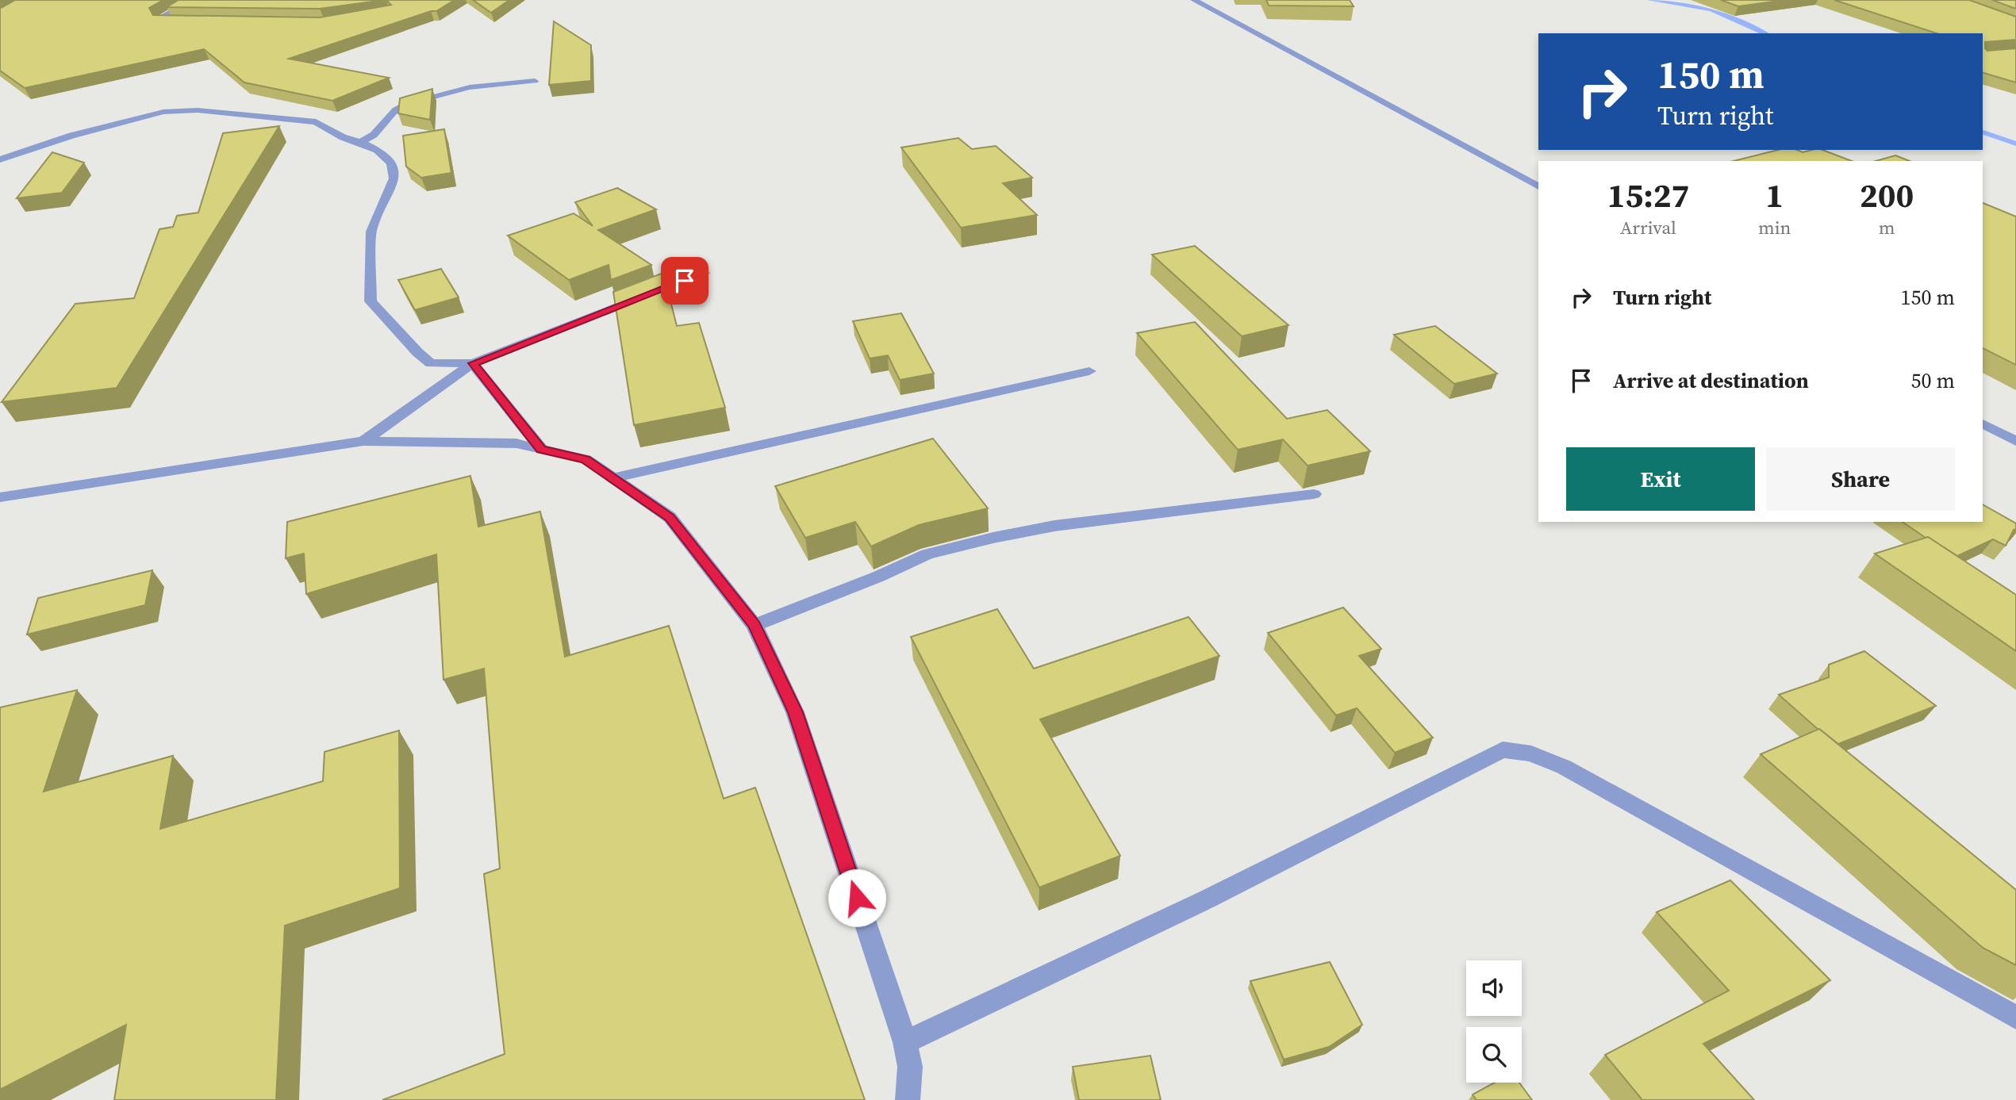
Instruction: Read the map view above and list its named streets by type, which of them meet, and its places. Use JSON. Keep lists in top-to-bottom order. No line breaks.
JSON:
{"page":{"turn":["150 m","Turn right"],"eta":["15:27","Arrival","1","min","200","m"],"list":[{"name":"Turn right","value":"150 m"},{"name":"Arrive at destination","value":"50 m"}],"buttons":["Exit","Share"]}}
